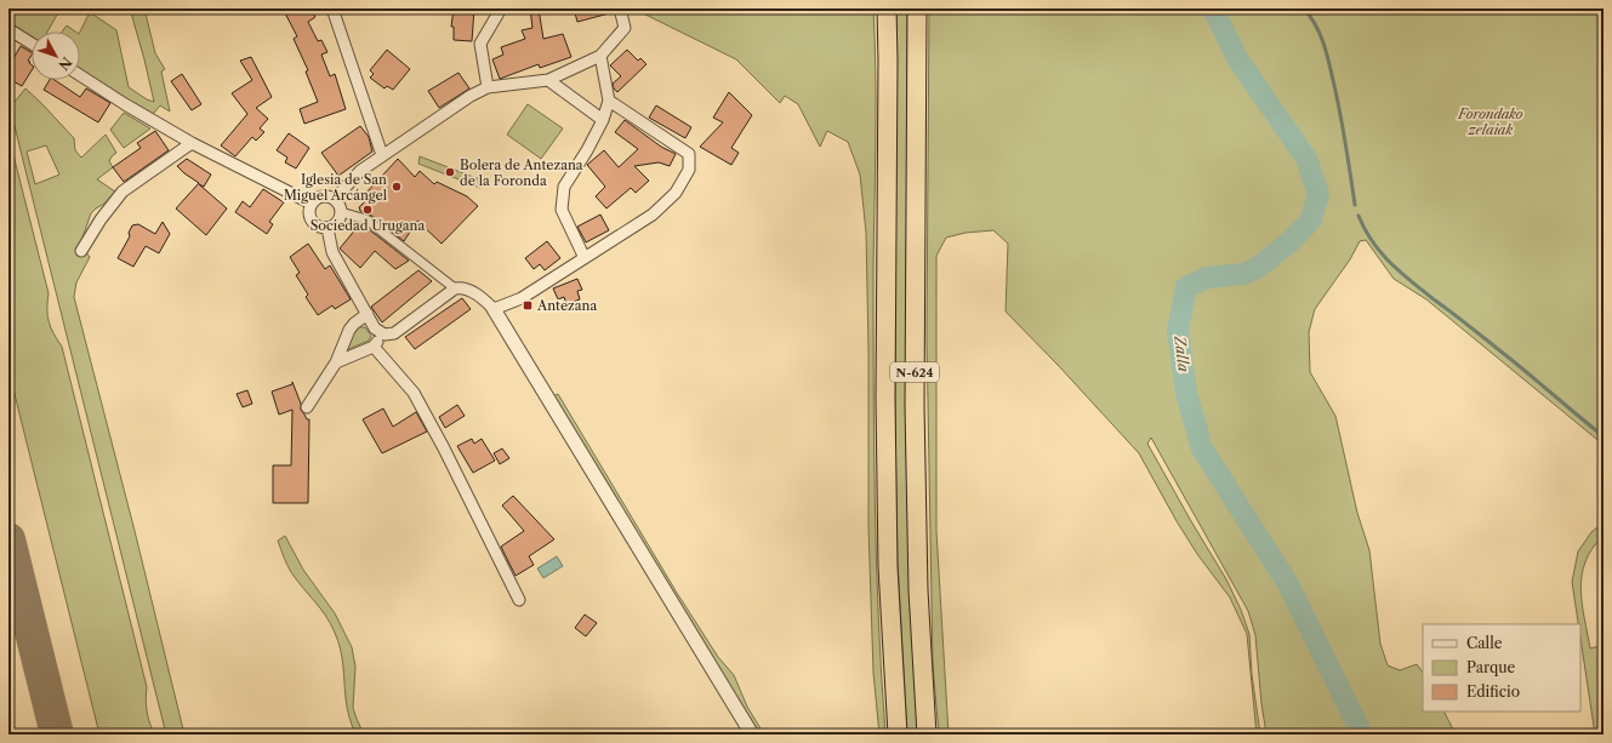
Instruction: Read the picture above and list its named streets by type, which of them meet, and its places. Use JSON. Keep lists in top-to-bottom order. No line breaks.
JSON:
{"streets":{"highway":["N-624"]},"water":["Zalla"],"parks":["Forondako zelaiak"],"places":{"other":["Bolera de Antezana de la Foronda","Iglesia de San Miguel Arcángel","Sociedad Urugana"],"transit":["Antezana"]},"legend":["Calle","Parque","Edificio"],"north":"bottom right"}
